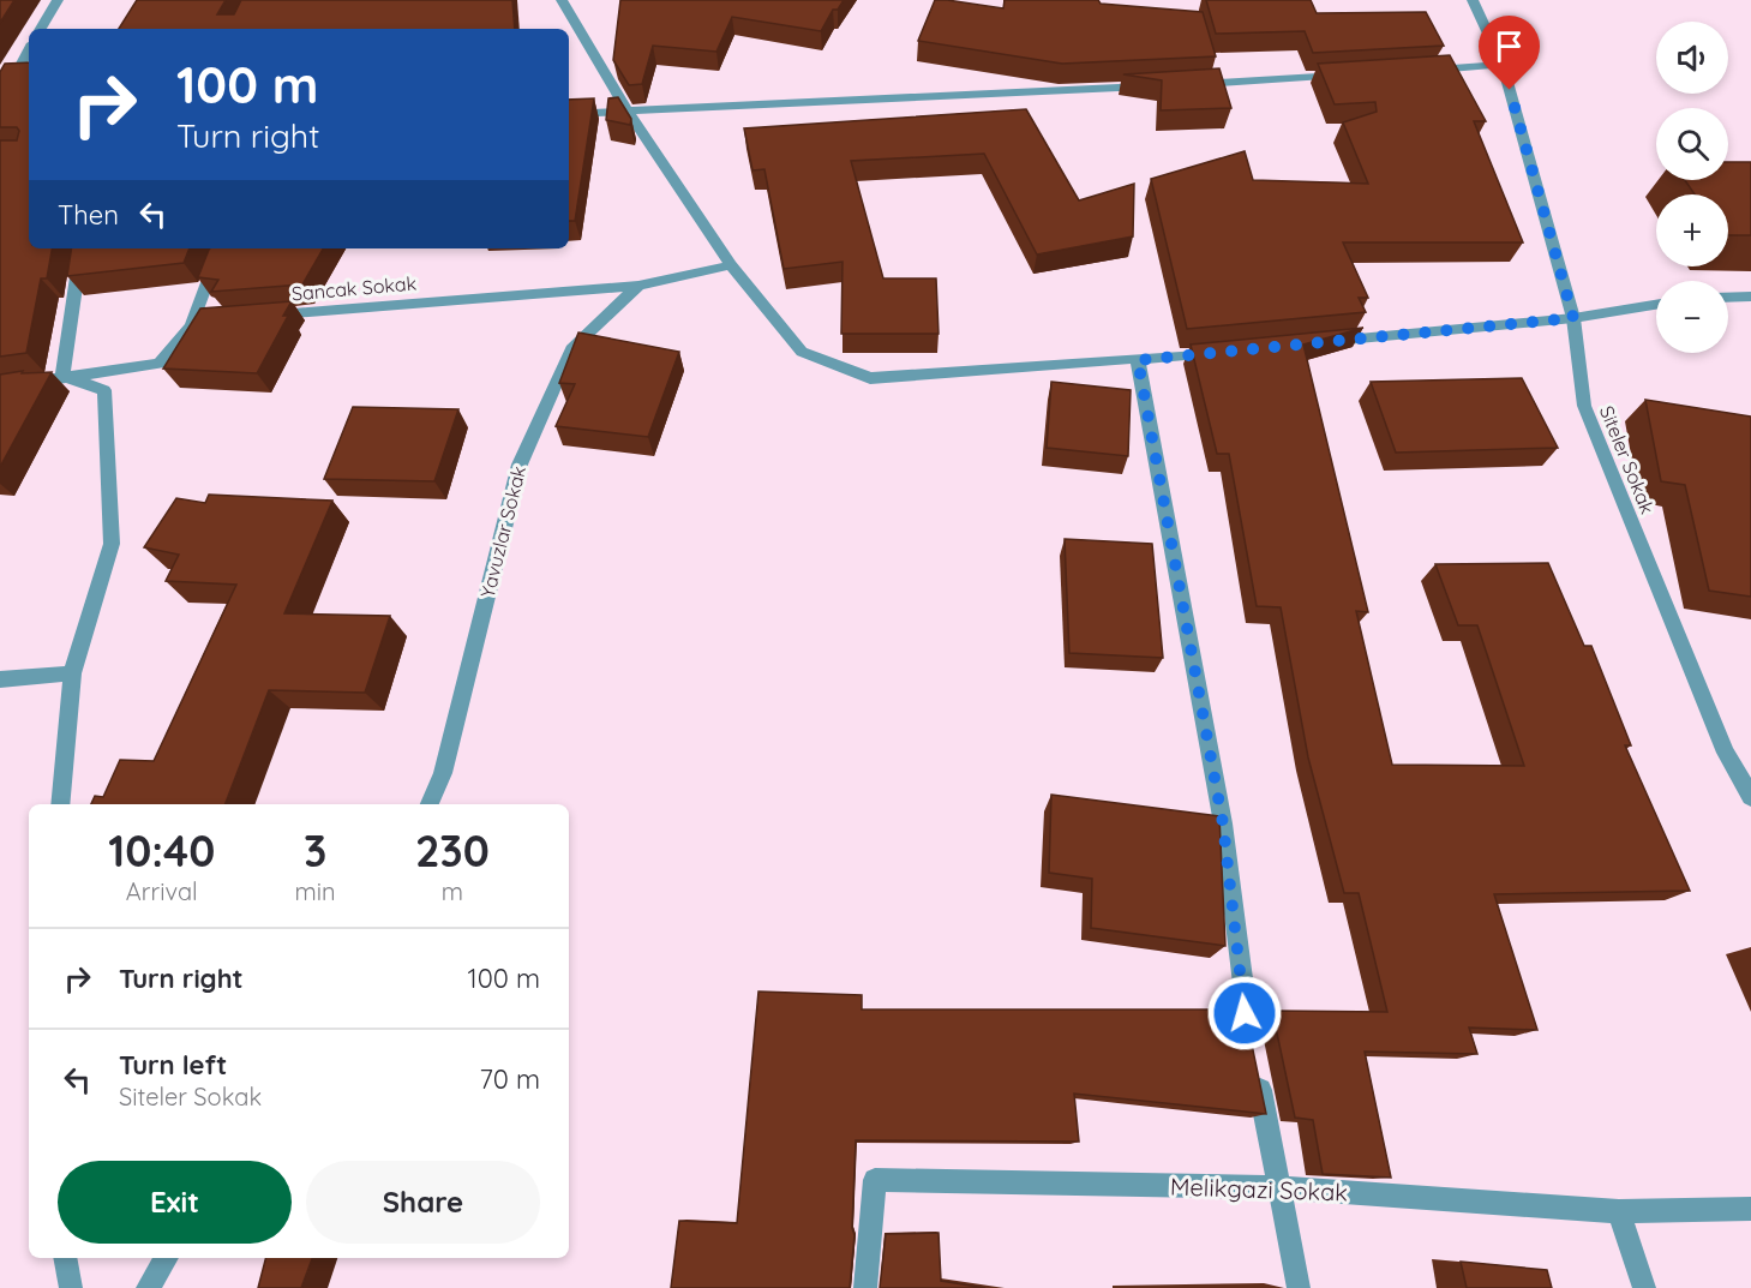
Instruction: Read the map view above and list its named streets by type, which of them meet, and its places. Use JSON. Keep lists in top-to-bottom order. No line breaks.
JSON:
{"streets":{"street":["Sancak Sokak","Siteler Sokak","Yavuzlar Sokak","Melikgazi Sokak"]},"crossings":[["Sancak Sokak","Yavuzlar Sokak"]],"page":{"map_buttons":["+","−"],"turn":["100 m","Turn right"],"then":"Then","eta":["10:40","Arrival","3","min","230","m"],"list":[{"name":"Turn right","value":"100 m"},{"name":"Turn left","note":"Siteler Sokak","value":"70 m"}],"buttons":["Exit","Share"]}}
